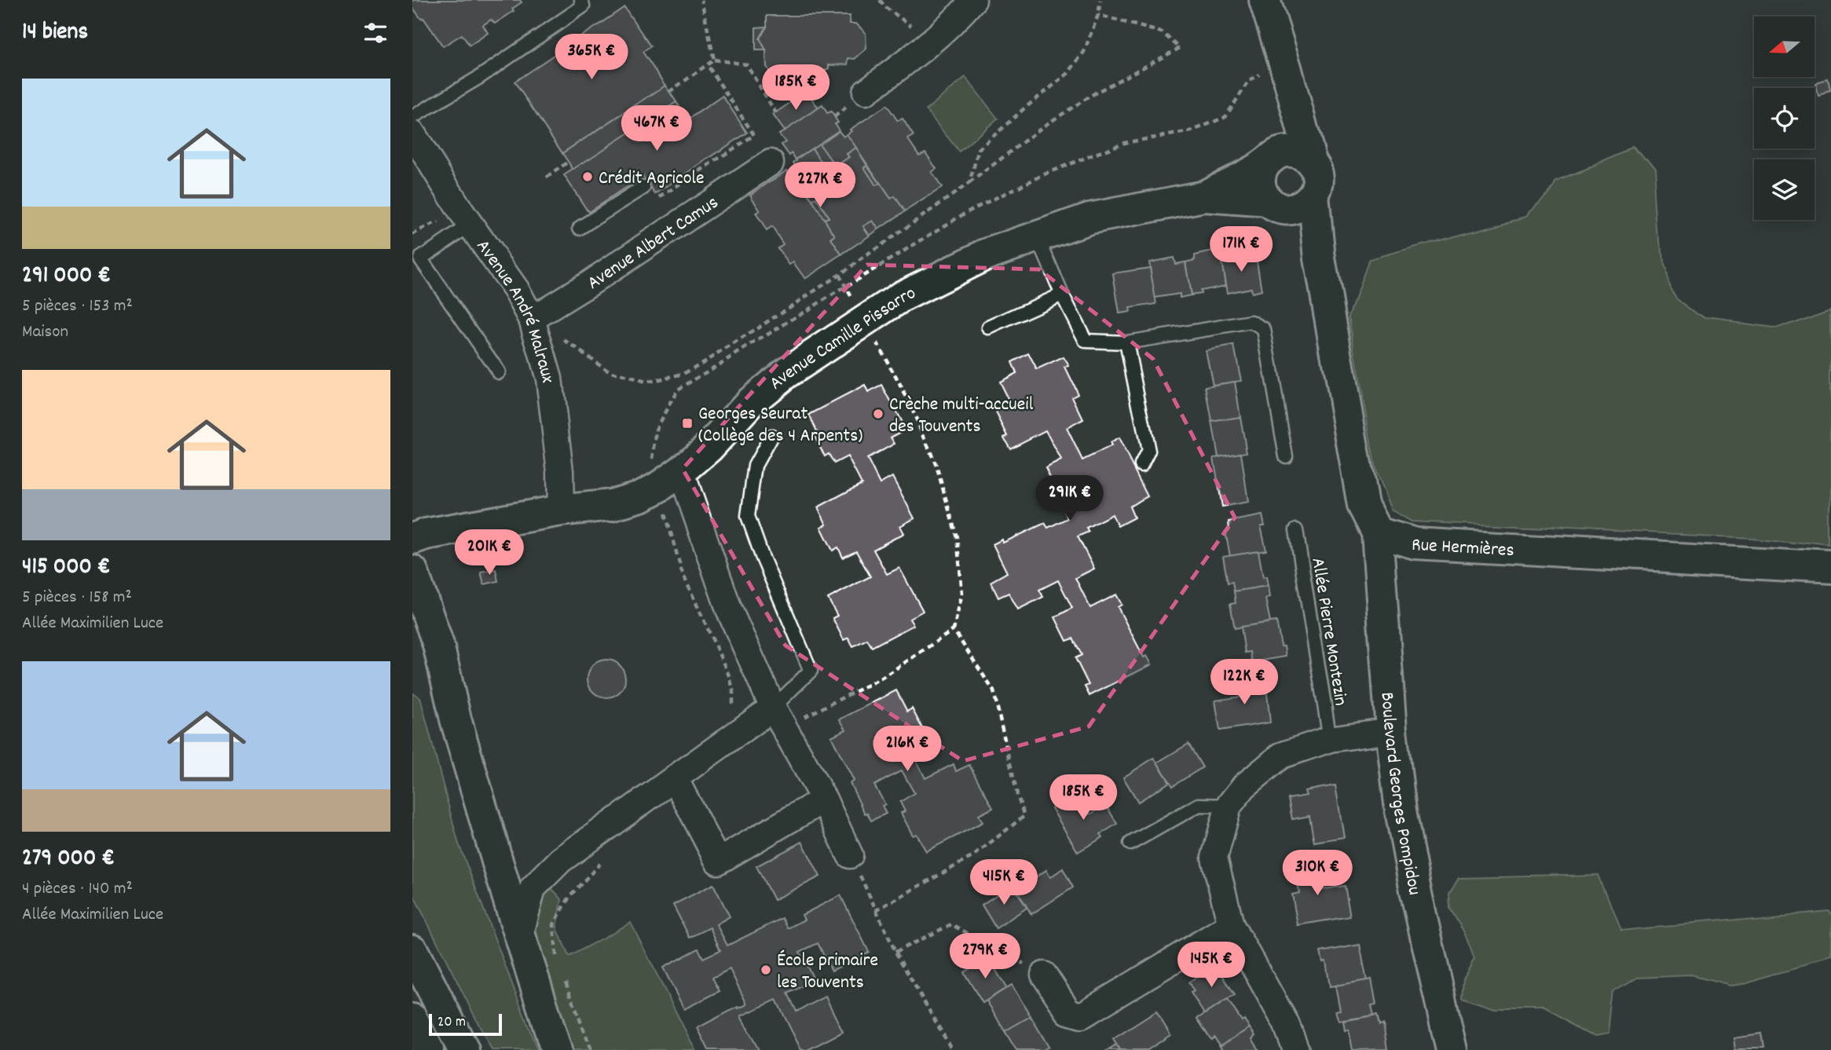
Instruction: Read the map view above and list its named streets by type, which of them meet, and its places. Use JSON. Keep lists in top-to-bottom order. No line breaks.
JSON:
{"streets":{"main road":["Avenue Camille Pissarro","Rue Hermières","Boulevard Georges Pompidou"],"street":["Avenue Albert Camus","Avenue André Malraux"],"lane":["Allée Pierre Montezin"]},"crossings":[["Avenue Albert Camus","Avenue André Malraux"],["Avenue André Malraux","Avenue Camille Pissarro"],["Rue Hermières","Boulevard Georges Pompidou"]],"places":{"other":["Crédit Agricole","Crèche multi-accueil des Touvents","École primaire les Touvents"],"transit":["Georges Seurat (Collège des 4 Arpents)"]},"scale_bar":"20 m","north":"left","page":{"heading":"14 biens","price":["365K €","185K €","467K €","227K €","171K €","291K €","201K €","122K €","216K €","185K €","310K €","415K €","279K €","145K €"],"list":[{"name":"291 000 €","note":"5 pièces · 153 m² · Maison"},{"name":"415 000 €","note":"5 pièces · 158 m² · Allée Maximilien Luce"},{"name":"279 000 €","note":"4 pièces · 140 m² · Allée Maximilien Luce"}],"scale":"20 m"}}
